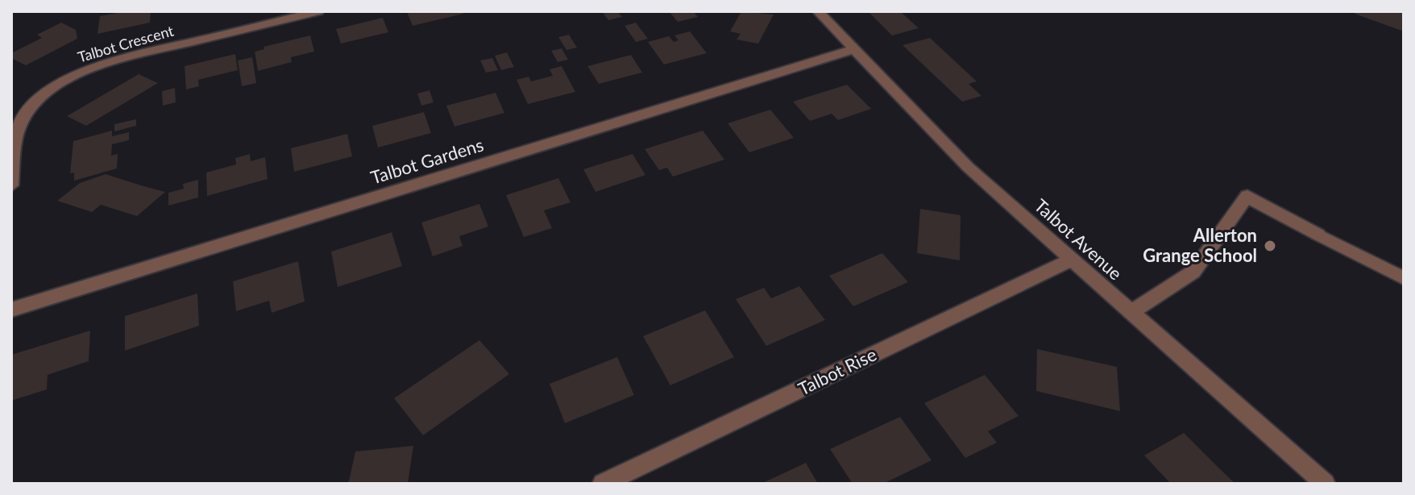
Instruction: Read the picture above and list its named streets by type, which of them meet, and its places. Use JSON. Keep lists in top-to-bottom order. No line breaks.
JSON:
{"streets":{"street":["Talbot Crescent","Talbot Gardens","Talbot Avenue","Talbot Rise"]},"crossings":[["Talbot Gardens","Talbot Avenue"],["Talbot Avenue","Talbot Rise"]],"places":["Allerton Grange School"]}
